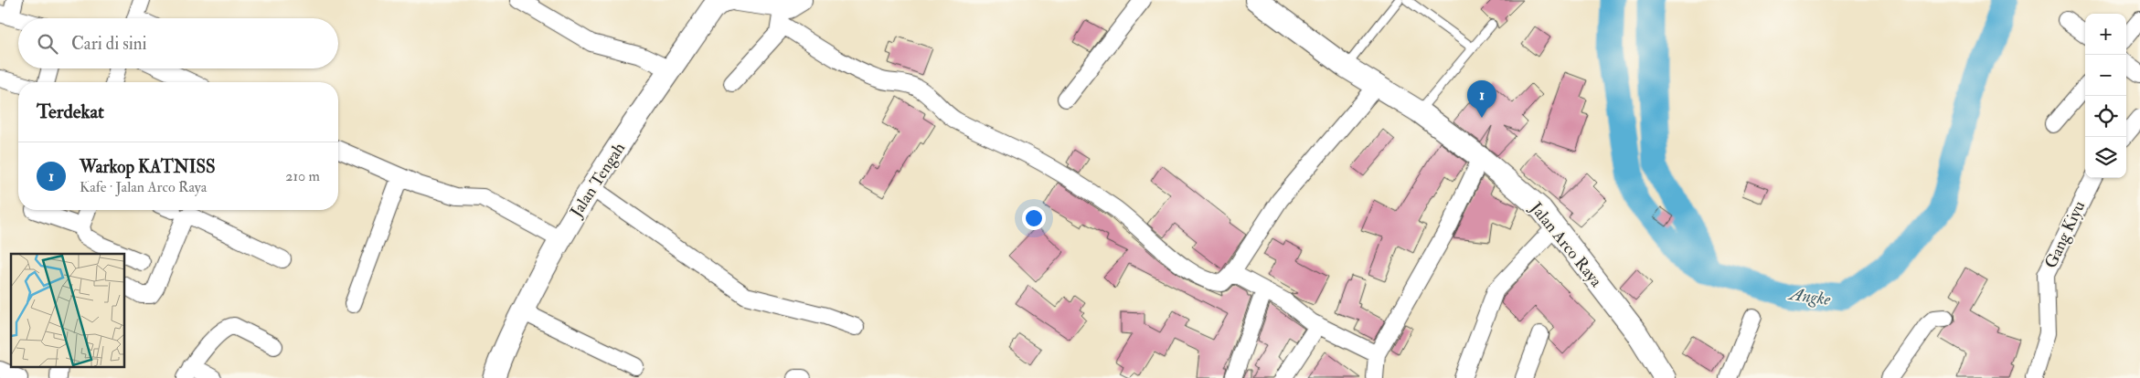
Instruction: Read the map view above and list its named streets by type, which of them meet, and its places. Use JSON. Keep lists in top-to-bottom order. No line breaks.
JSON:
{"streets":{"main road":["Jalan Tengah","Jalan Arco Raya"],"street":["Gang Kiyu"]},"water":["Angke"],"page":{"map_buttons":["+","−"],"search":"Cari di sini","pins":"1","heading":"Terdekat","list":[{"mark":"1","name":"Warkop KATNISS","note":"Kafe · Jalan Arco Raya","value":"210 m"}]}}
